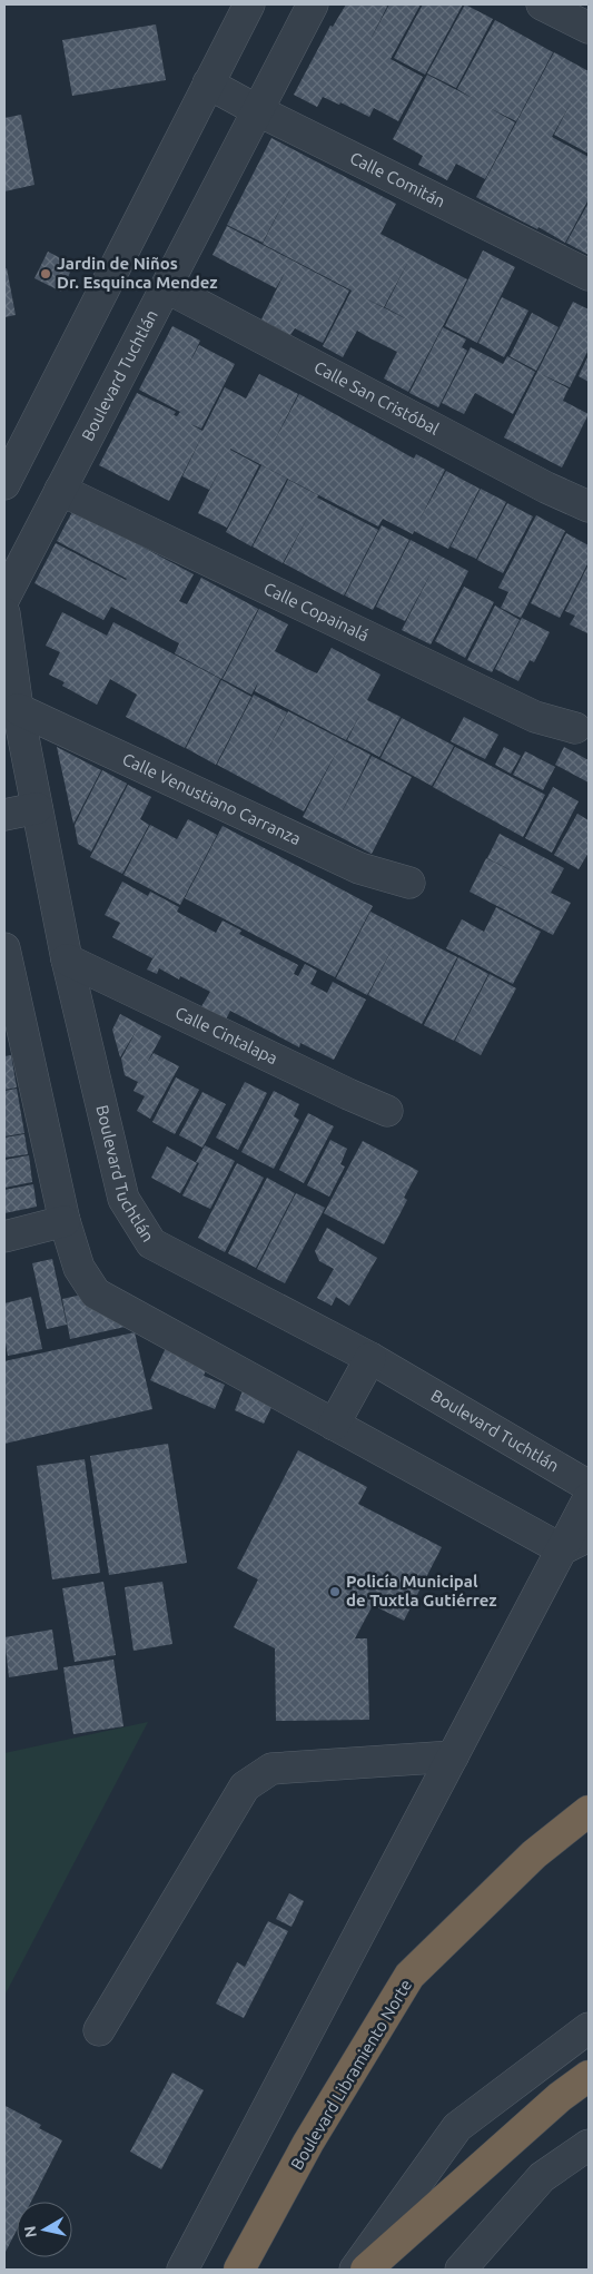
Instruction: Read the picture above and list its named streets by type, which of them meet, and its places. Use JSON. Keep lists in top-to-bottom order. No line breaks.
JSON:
{"streets":{"highway":["Boulevard Libramiento Norte"],"street":["Calle Comitán","Boulevard Tuchtlán","Calle San Cristóbal","Calle Copainalá","Calle Venustiano Carranza","Calle Cintalapa"]},"crossings":[["Calle Comitán","Boulevard Tuchtlán"],["Boulevard Tuchtlán","Calle San Cristóbal"],["Boulevard Tuchtlán","Calle Copainalá"],["Boulevard Tuchtlán","Calle Venustiano Carranza"],["Boulevard Tuchtlán","Calle Cintalapa"]],"places":["Jardin de Niños Dr. Esquinca Mendez","Policía Municipal de Tuxtla Gutiérrez"],"north":"left"}
